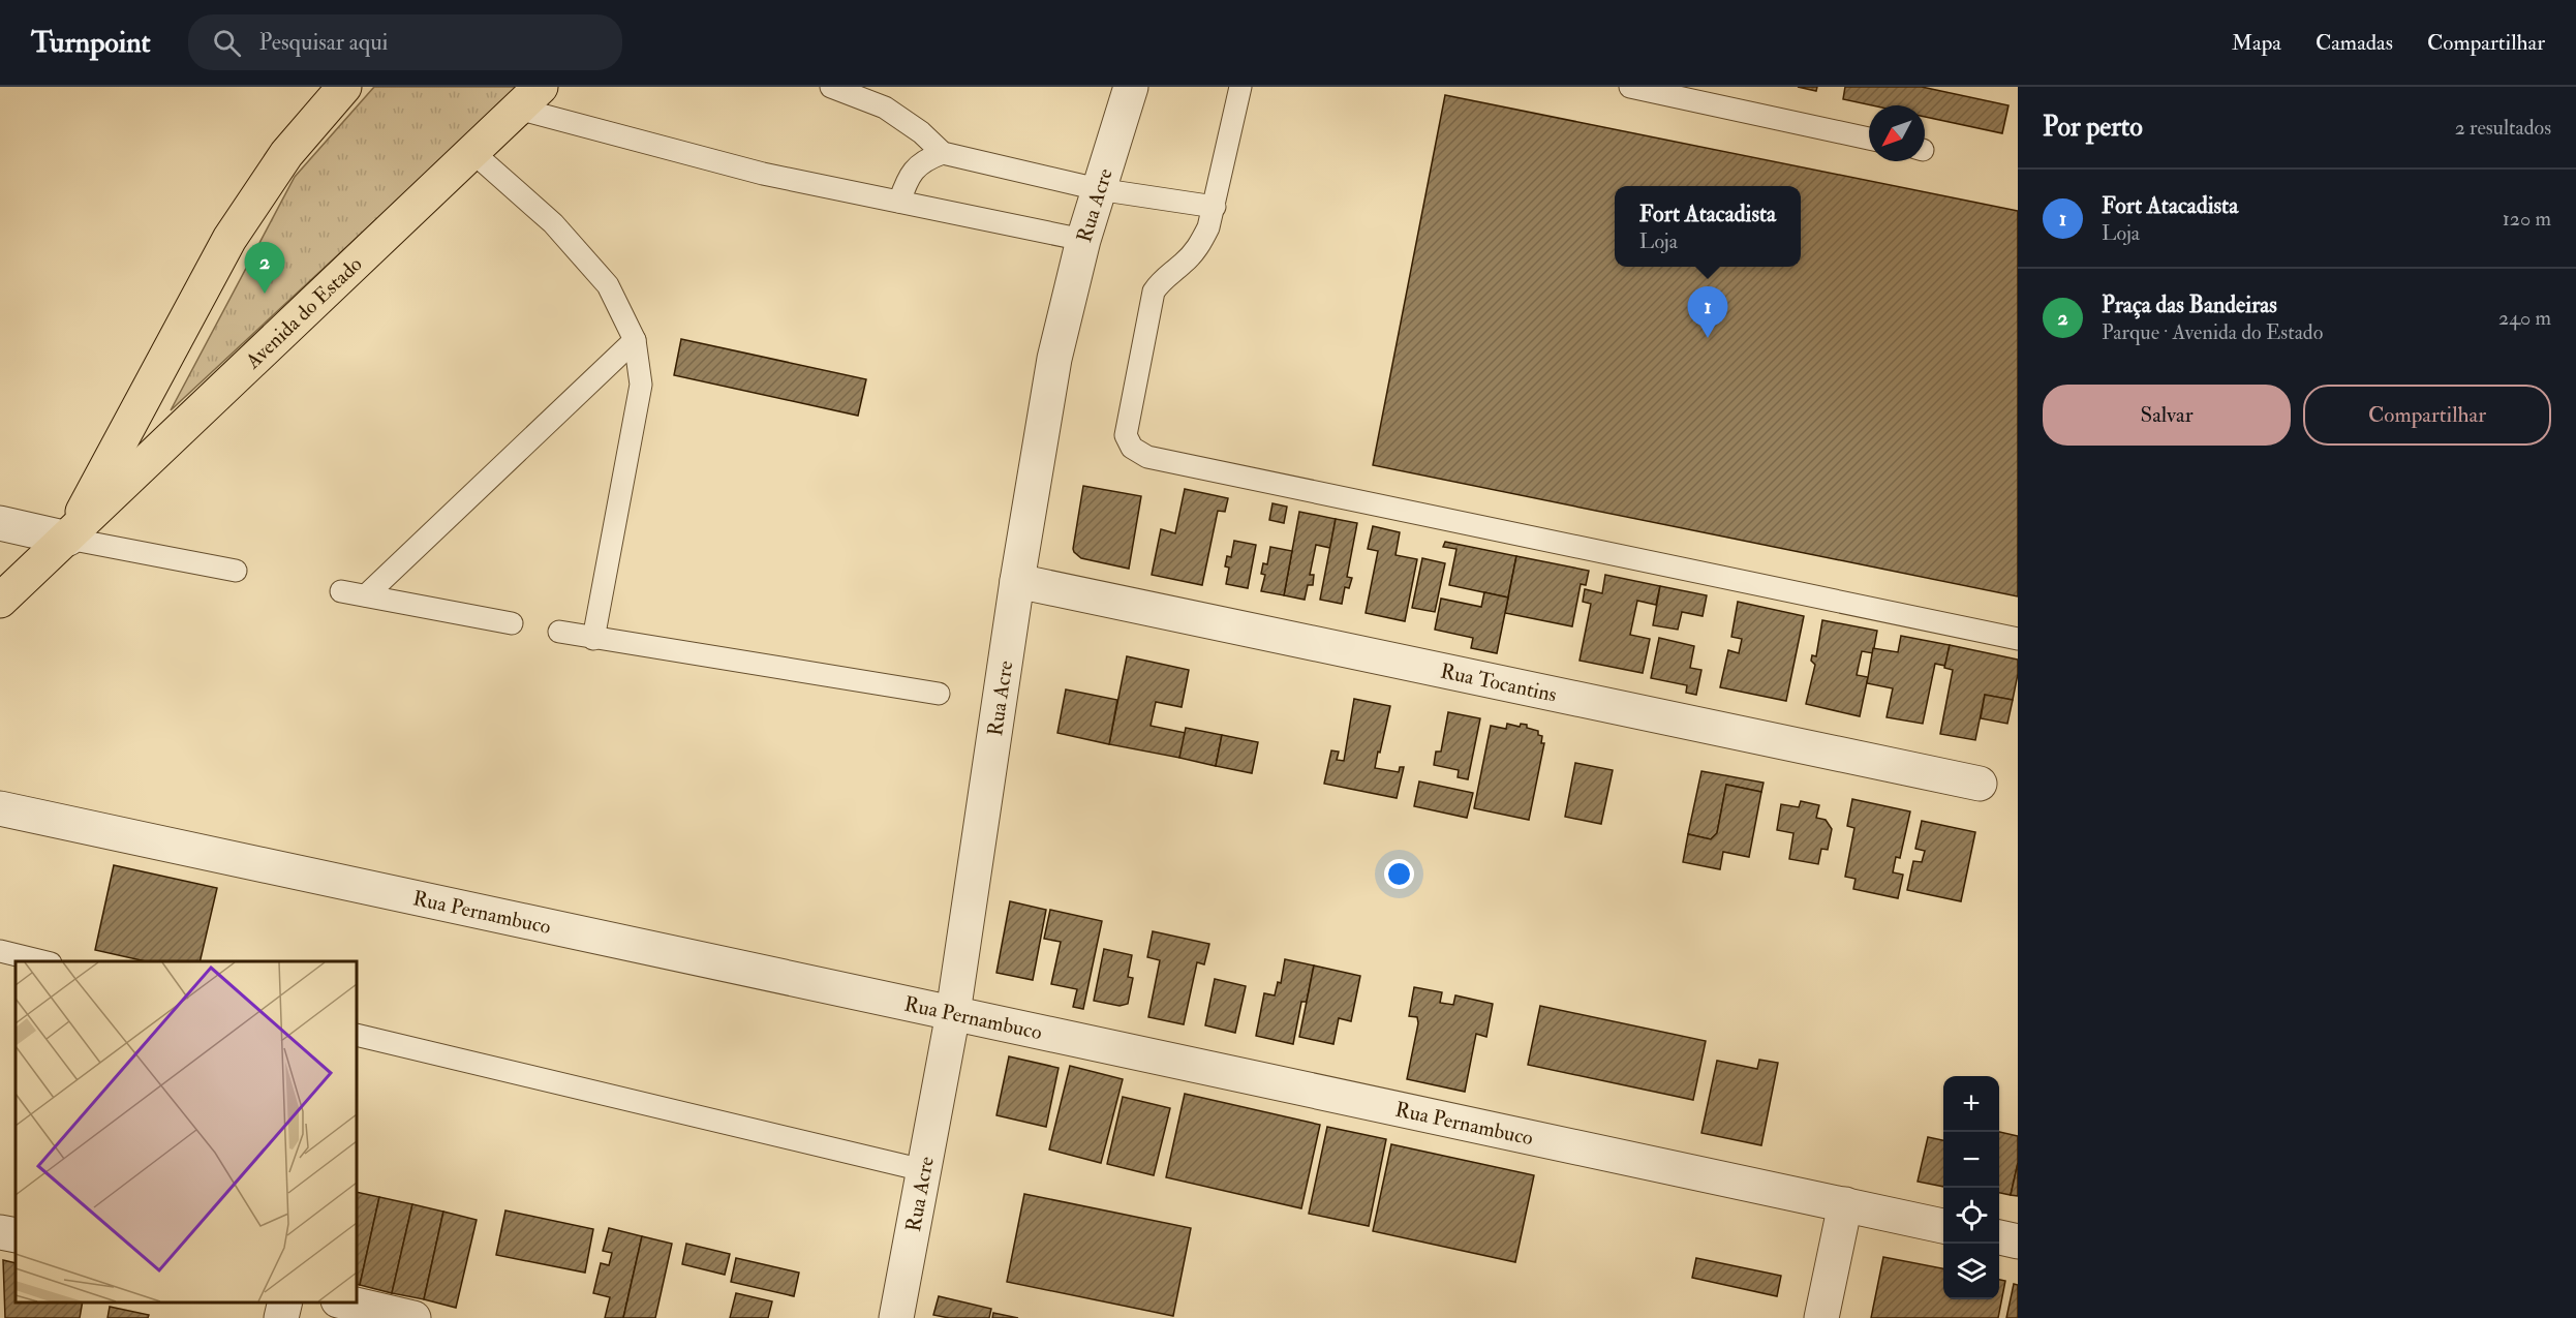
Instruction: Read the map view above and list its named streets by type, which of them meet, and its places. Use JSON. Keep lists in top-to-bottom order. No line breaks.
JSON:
{"streets":{"main road":["Avenida do Estado"],"street":["Rua Acre","Rua Tocantins","Rua Pernambuco"]},"crossings":[["Rua Acre","Rua Tocantins"],["Rua Acre","Rua Pernambuco"]],"north":"bottom left","page":{"header":"Turnpoint","search":"Pesquisar aqui","nav":["Mapa","Camadas","Compartilhar"],"heading":["Por perto","2 resultados"],"list":[{"mark":"1","name":"Fort Atacadista","note":"Loja","value":"120 m"},{"mark":"2","name":"Praça das Bandeiras","note":"Parque · Avenida do Estado","value":"240 m"}],"popup":["Fort Atacadista","Loja"],"pins":["2","1"],"buttons":["Salvar","Compartilhar"],"map_buttons":["+","−"]}}
